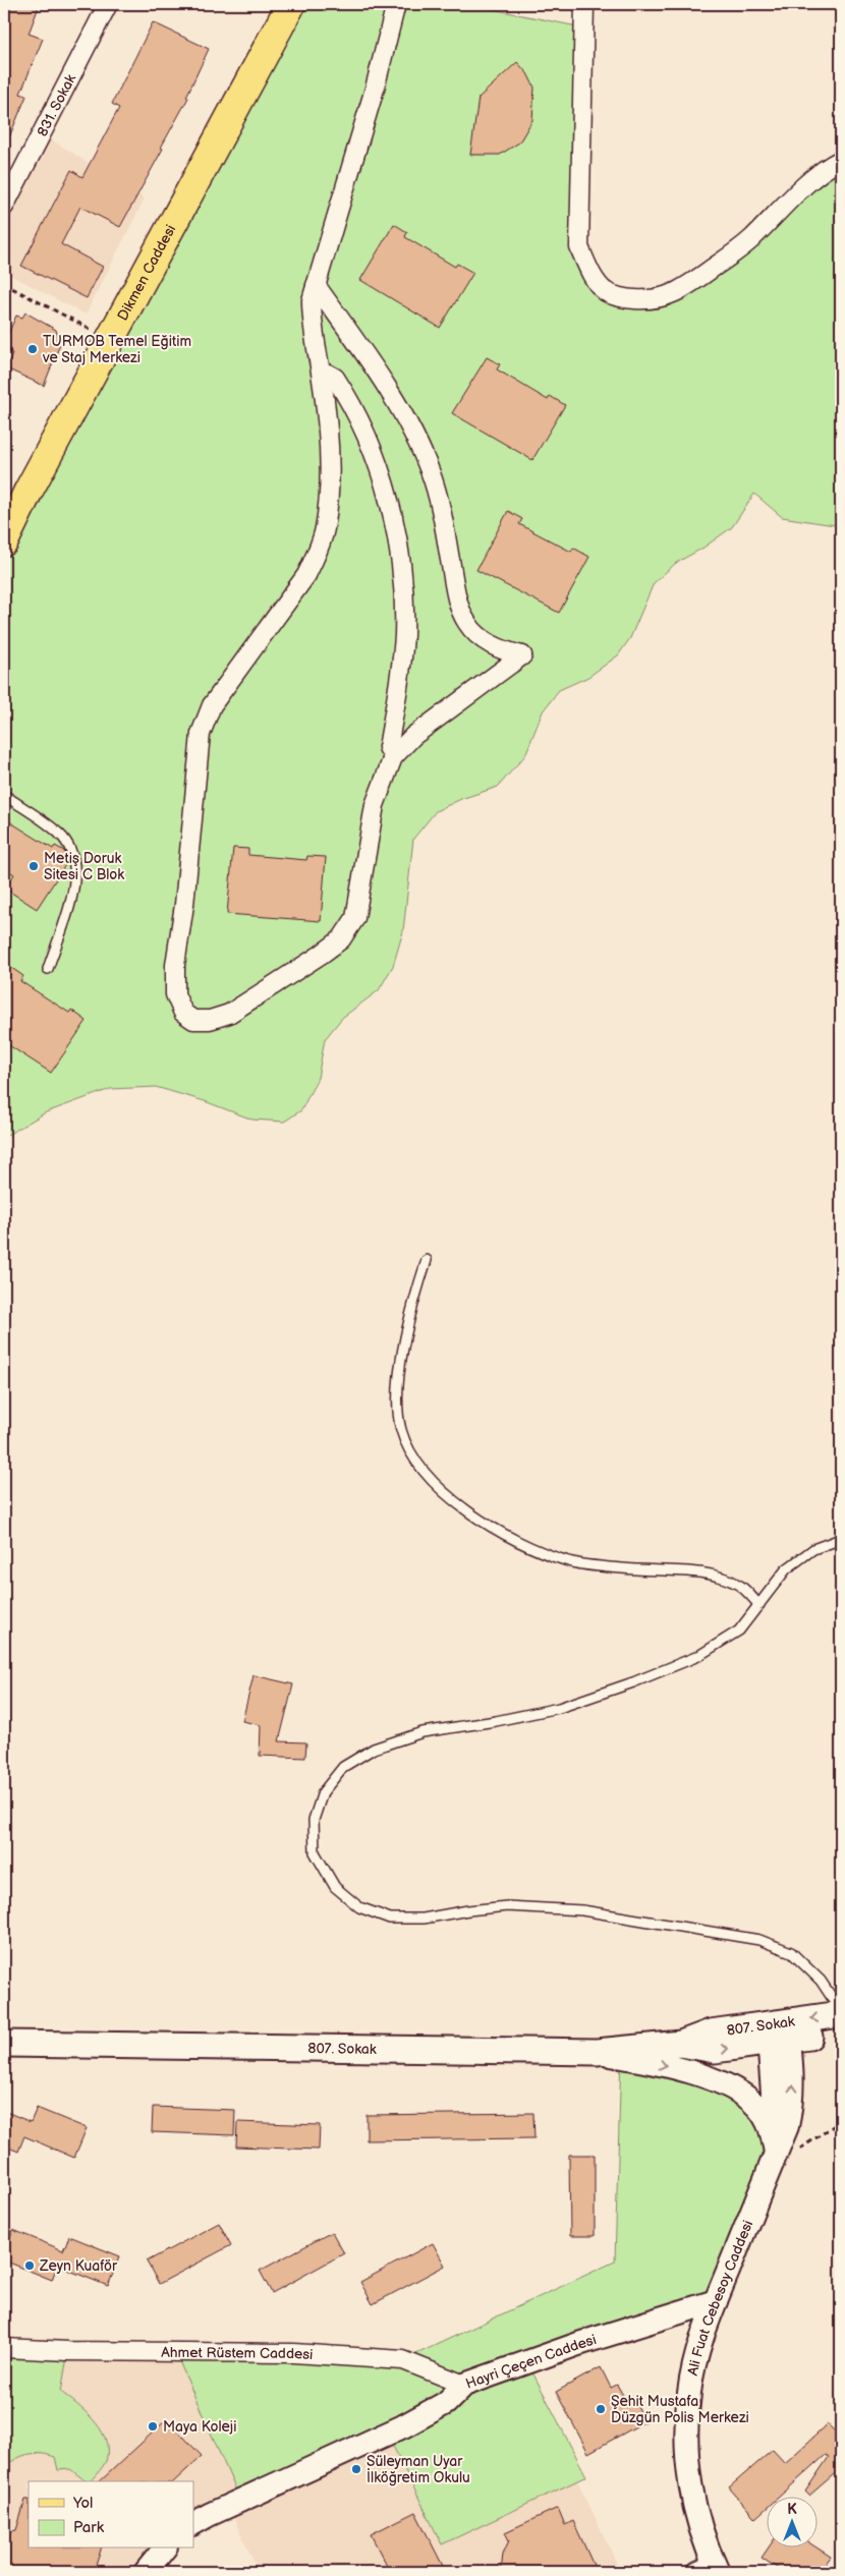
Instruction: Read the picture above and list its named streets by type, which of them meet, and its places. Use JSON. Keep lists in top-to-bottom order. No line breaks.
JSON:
{"streets":{"main road":["Dikmen Caddesi","807. Sokak"],"street":["831. Sokak","Ali Fuat Cebesoy Caddesi","Ahmet Rüstem Caddesi","Hayri Çeçen Caddesi"]},"crossings":[["807. Sokak","Ali Fuat Cebesoy Caddesi"],["Ali Fuat Cebesoy Caddesi","Hayri Çeçen Caddesi"],["Ahmet Rüstem Caddesi","Hayri Çeçen Caddesi"]],"places":["TURMOB Temel Eğitim ve Staj Merkezi","Metiş Doruk Sitesi C Blok","Zeyn Kuaför","Şehit Mustafa Düzgün Polis Merkezi","Maya Koleji","Süleyman Uyar İlköğretim Okulu"],"legend":["Yol","Park"],"north":"top"}
